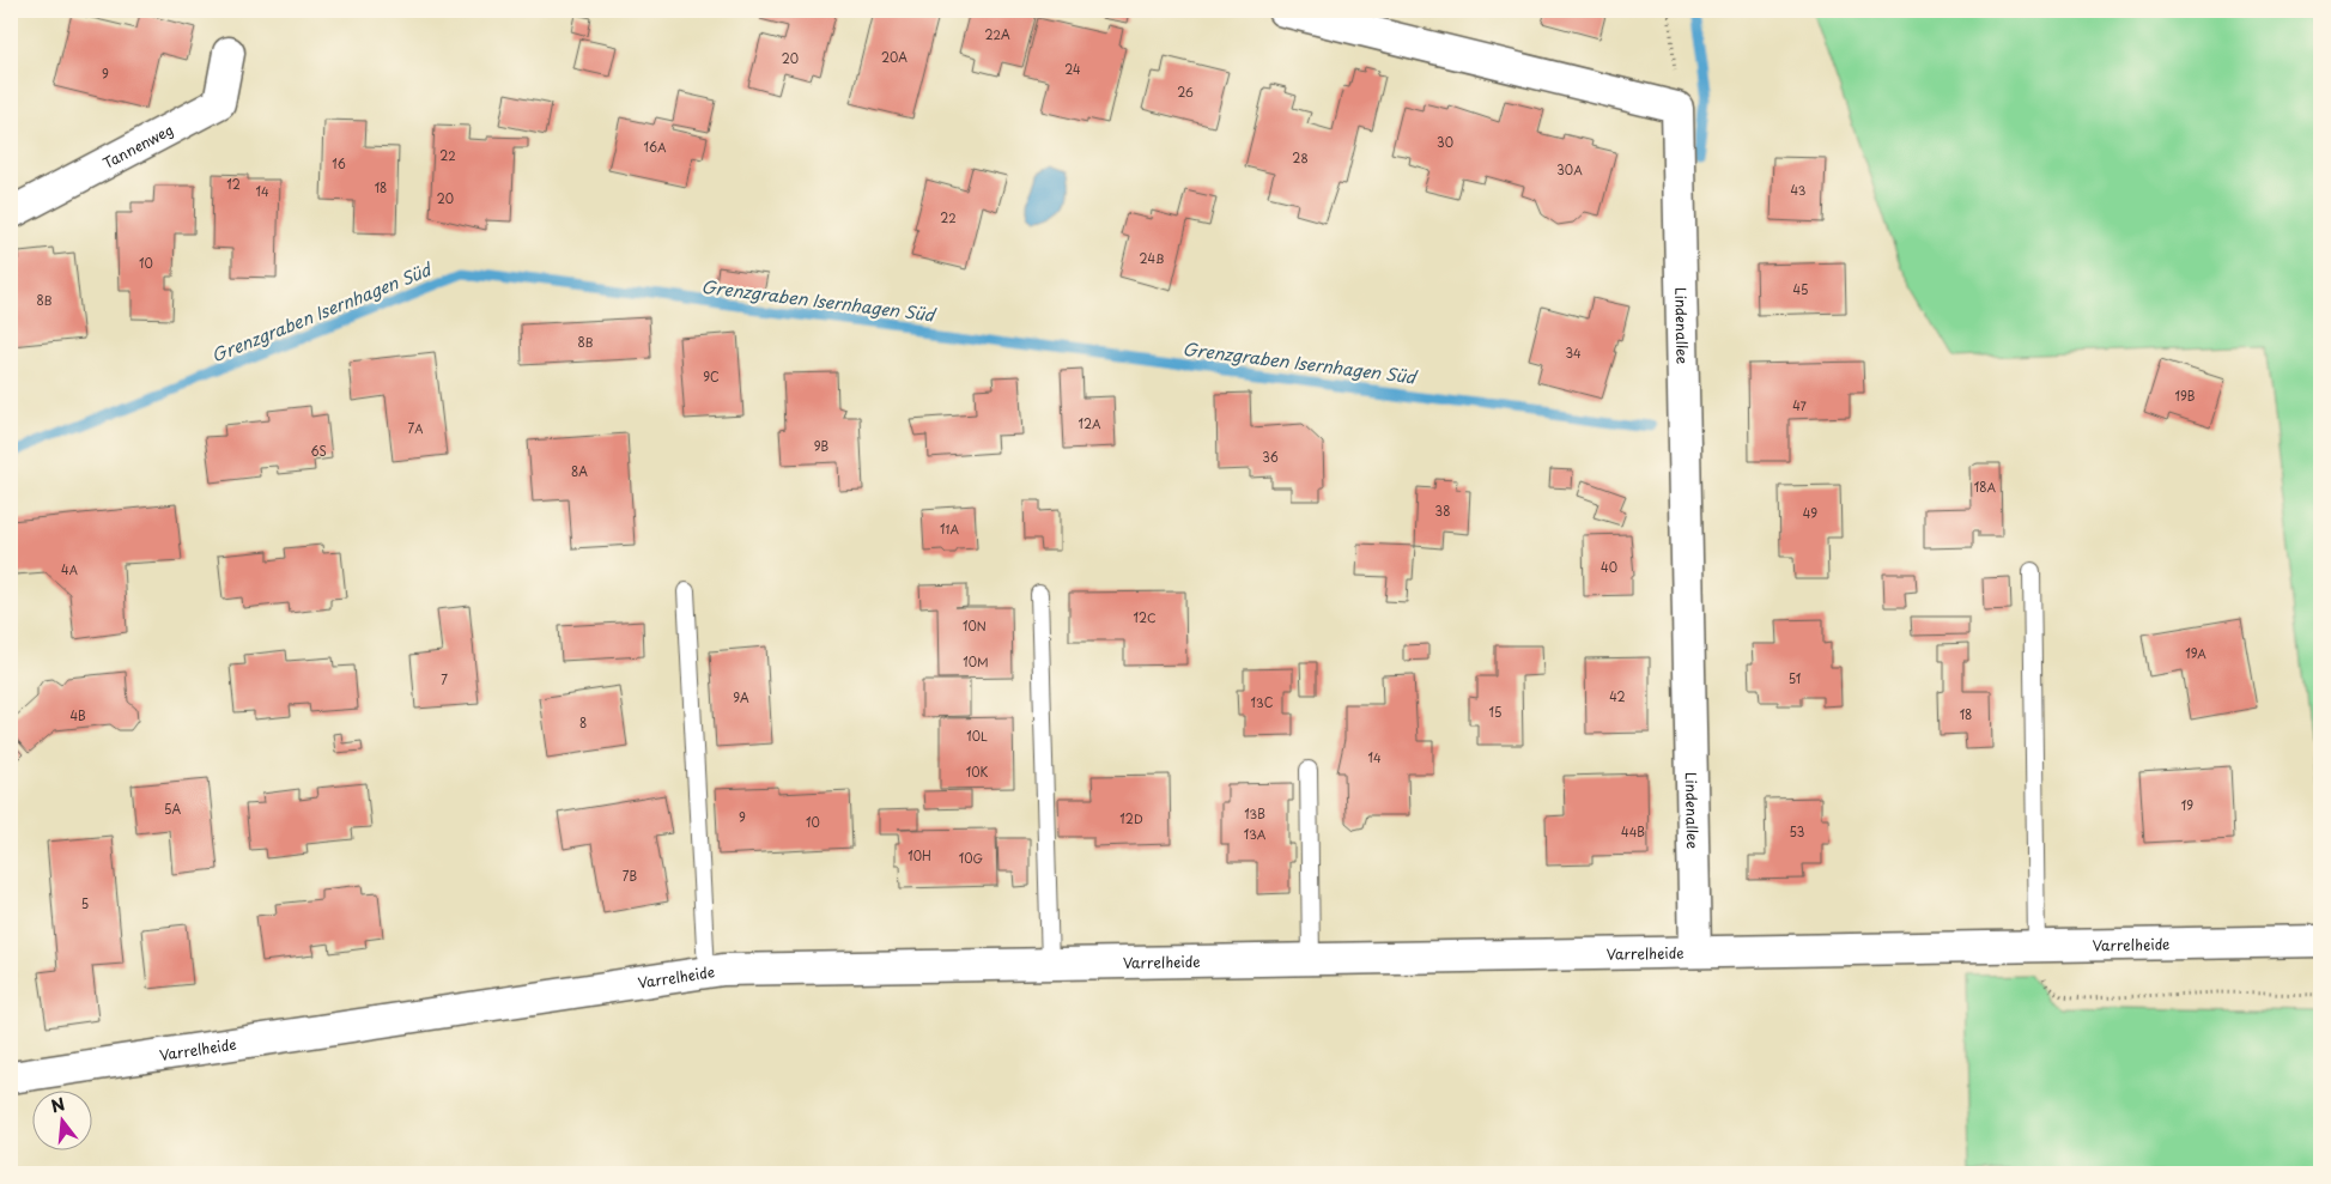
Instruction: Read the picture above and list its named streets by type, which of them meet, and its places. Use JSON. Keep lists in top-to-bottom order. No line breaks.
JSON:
{"streets":{"street":["Tannenweg","Lindenallee","Varrelheide"]},"crossings":[["Lindenallee","Varrelheide"]],"water":["Grenzgraben Isernhagen Süd"],"house_numbers":["22A","20A","20","24","9","26","30","16A","22","28","16","30A","12","18","43","14","20","22","24B","10","45","8B","8B","34","9C","19B","47","12A","7A","9B","6S","36","8A","18A","38","49","11A","40","4A","12C","10N","19A","10M","51","7","42","9A","13C","15","18","4B","8","10L","14","10K","19","5A","13B","9","12D","10","44B","53","13A","10H","10G","7B","5"],"north":"top"}
